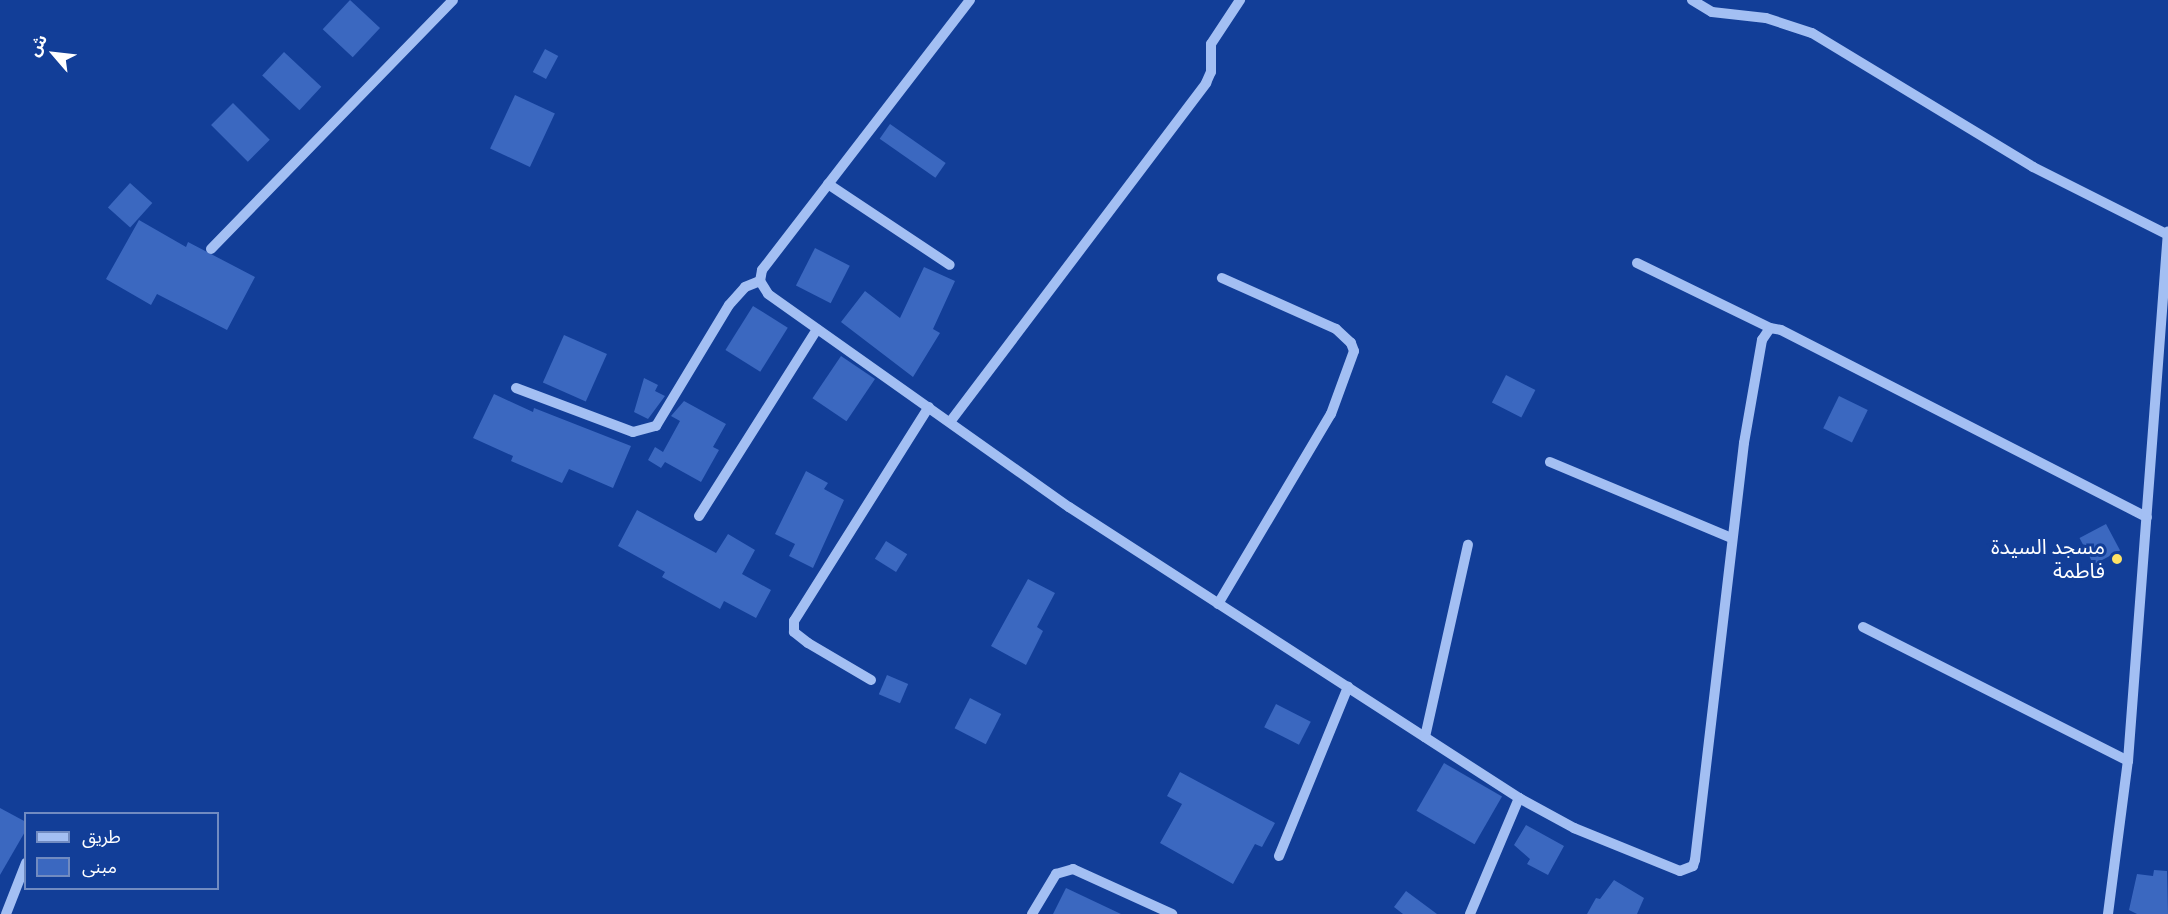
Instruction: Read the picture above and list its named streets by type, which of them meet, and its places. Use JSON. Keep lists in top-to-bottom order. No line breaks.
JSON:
{"places":["مسجد السيدة فاطمة"],"legend":["طريق","مبنى"],"north":"top left"}
